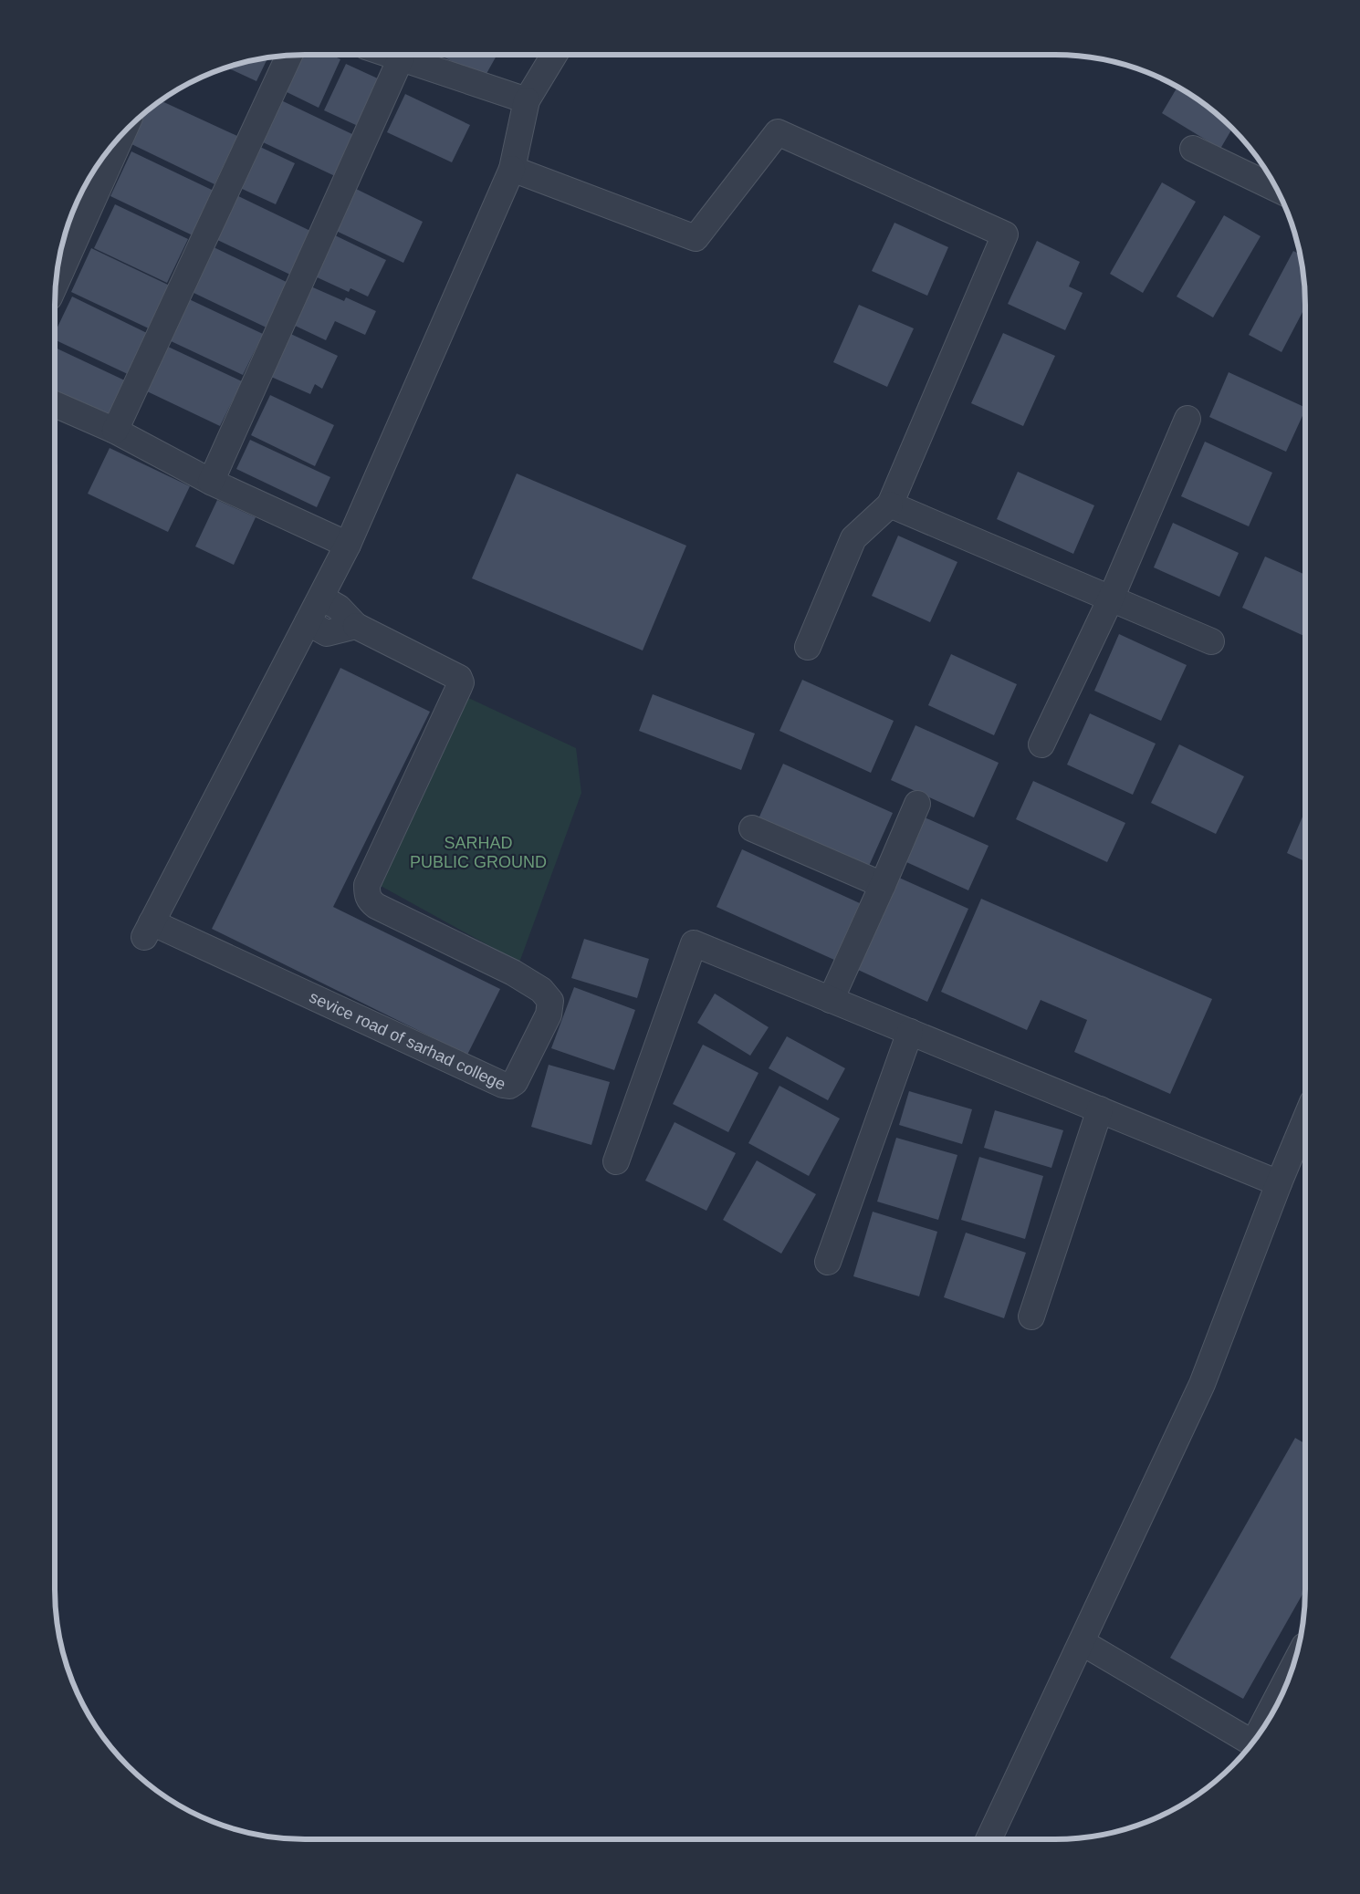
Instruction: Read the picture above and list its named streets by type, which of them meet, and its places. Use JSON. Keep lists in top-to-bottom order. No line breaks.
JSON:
{"streets":{"street":["sevice road of sarhad college"]},"parks":["SARHAD PUBLIC GROUND"]}
